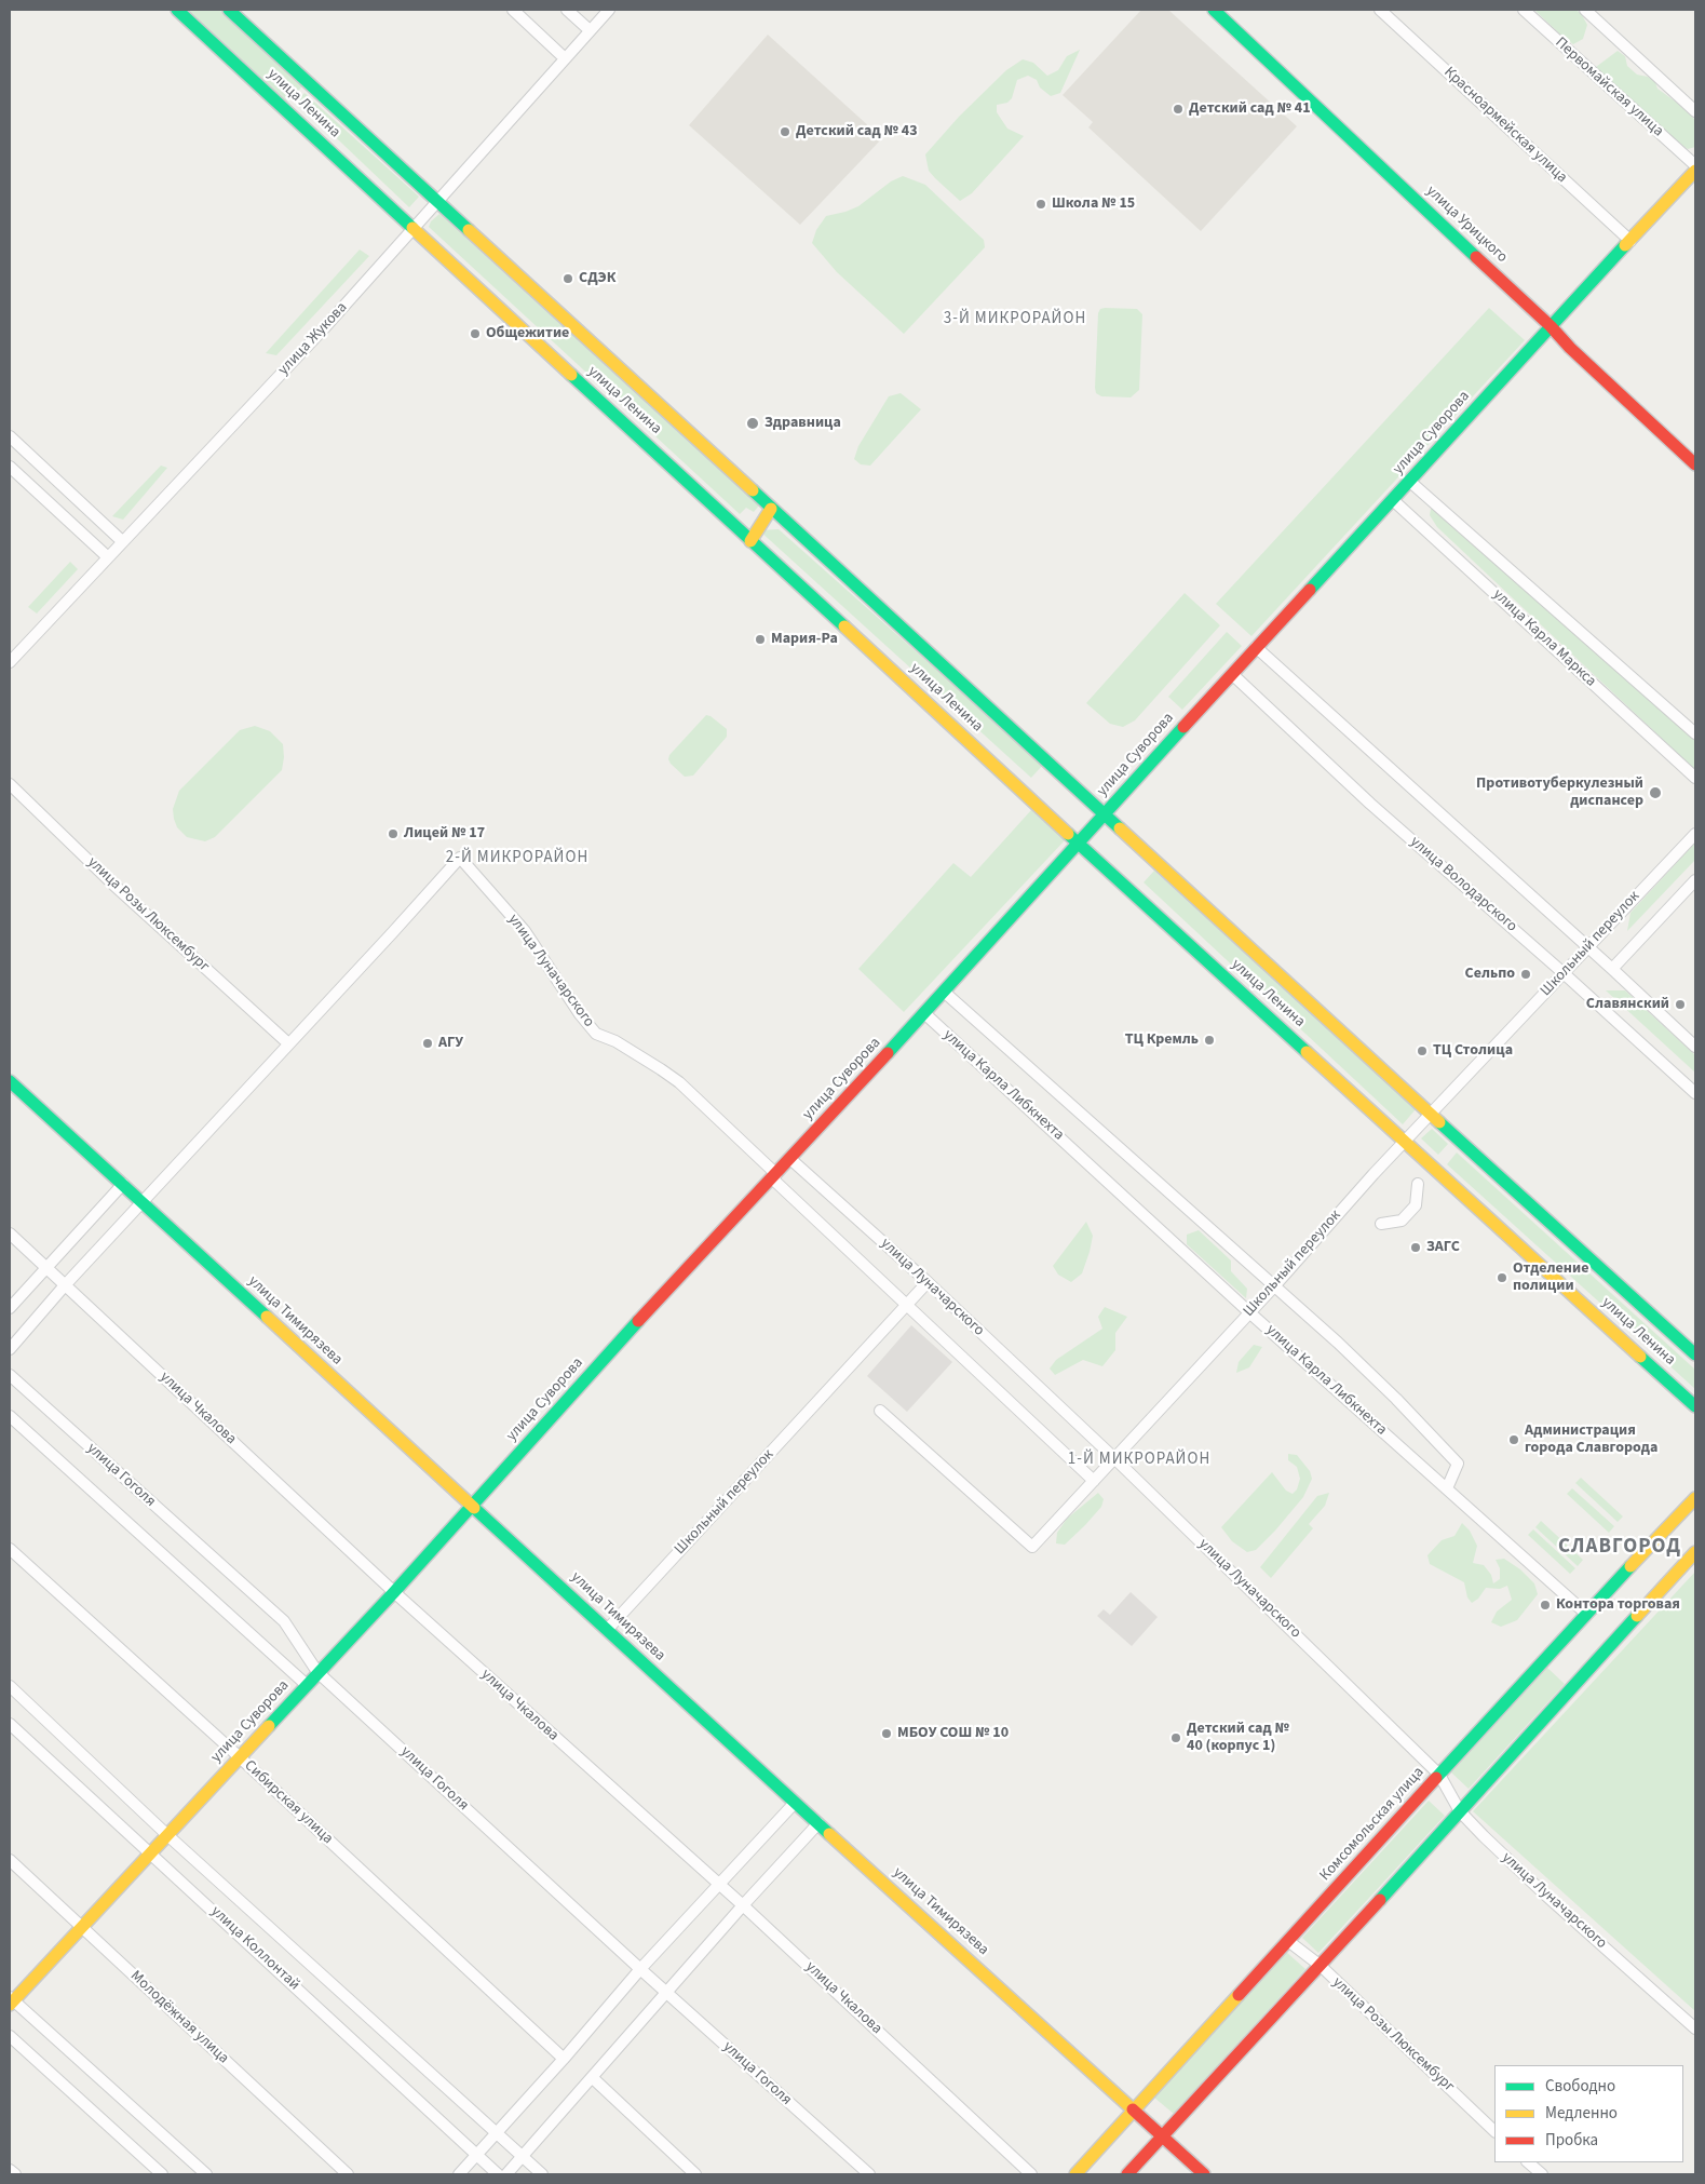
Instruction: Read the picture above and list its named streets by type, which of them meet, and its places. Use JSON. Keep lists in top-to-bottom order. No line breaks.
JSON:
{"streets":{"street":["Первомайская улица","улица Ленина","Красноармейская улица","улица Урицкого","улица Жукова","улица Суворова","улица Карла Маркса","улица Володарского","улица Розы Люксембург","Школьный переулок","улица Луначарского","улица Карла Либкнехта","улица Тимирязева","улица Чкалова","улица Гоголя","Сибирская улица","Комсомольская улица","улица Коллонтай","Молодёжная улица"]},"crossings":[["улица Ленина","улица Жукова"],["улица Ленина","улица Суворова"],["улица Ленина","Школьный переулок"],["Красноармейская улица","улица Суворова"],["улица Урицкого","улица Суворова"],["улица Суворова","улица Карла Маркса"],["улица Суворова","улица Володарского"],["улица Суворова","улица Луначарского"],["улица Суворова","улица Карла Либкнехта"],["улица Суворова","улица Тимирязева"],["улица Суворова","улица Чкалова"],["улица Суворова","улица Гоголя"],["улица Суворова","Сибирская улица"],["улица Суворова","улица Коллонтай"],["улица Суворова","Молодёжная улица"],["улица Володарского","Школьный переулок"],["улица Розы Люксембург","улица Луначарского"],["улица Розы Люксембург","Комсомольская улица"],["Школьный переулок","улица Луначарского"],["Школьный переулок","улица Карла Либкнехта"],["Школьный переулок","улица Тимирязева"],["улица Луначарского","Комсомольская улица"],["улица Карла Либкнехта","Комсомольская улица"],["улица Тимирязева","Комсомольская улица"]],"districts":["3-Й МИКРОРАЙОН","2-Й МИКРОРАЙОН","1-Й МИКРОРАЙОН","СЛАВГОРОД"],"places":["Детский сад № 41","Детский сад № 43","Школа № 15","СДЭК","Общежитие","Здравница","Мария-Ра","Противотуберкулезный диспансер","Лицей № 17","Сельпо","Славянский","ТЦ Кремль","АГУ","ТЦ Столица","ЗАГС","Отделение полиции","Администрация города Славгорода","Контора торговая","МБОУ СОШ № 10","Детский сад № 40 (корпус 1)"],"legend":["Свободно","Медленно","Пробка"]}
